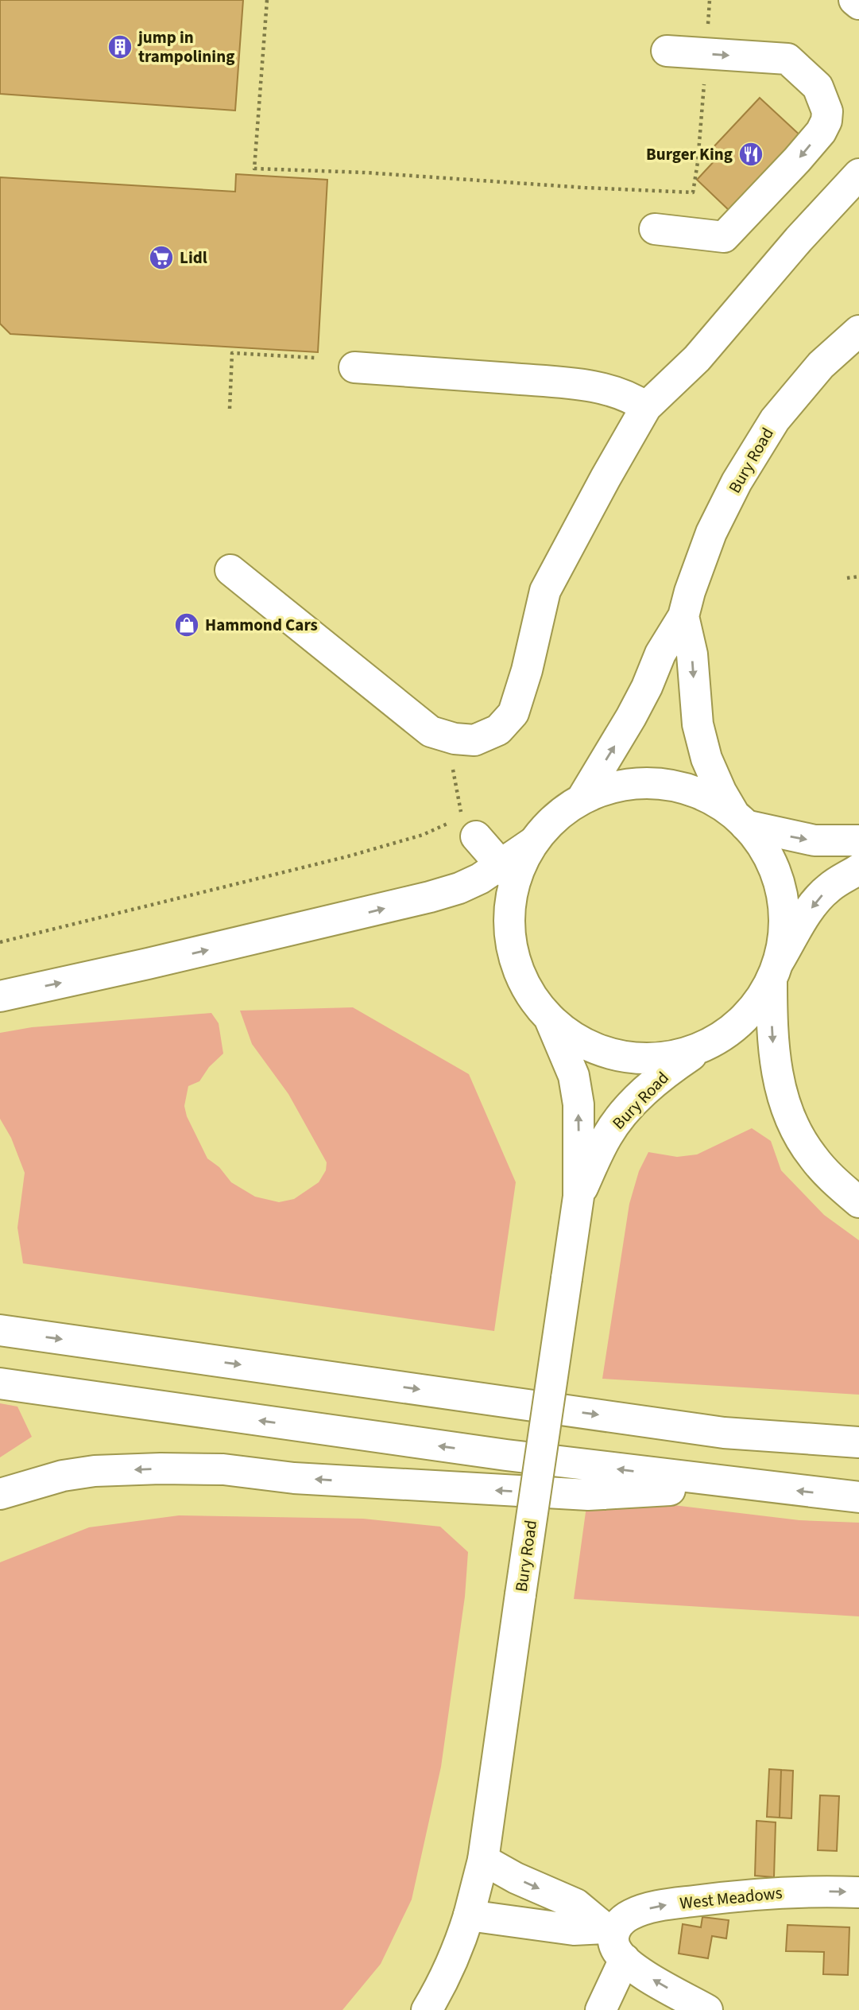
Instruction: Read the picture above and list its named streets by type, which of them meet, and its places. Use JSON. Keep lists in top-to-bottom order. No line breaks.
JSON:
{"streets":{"main road":["Bury Road","West Meadows"]},"one_way":["West Meadows"],"places":{"building":["jump in trampolining"],"restaurant":["Burger King"],"supermarket":["Lidl"],"shop":["Hammond Cars"]}}
